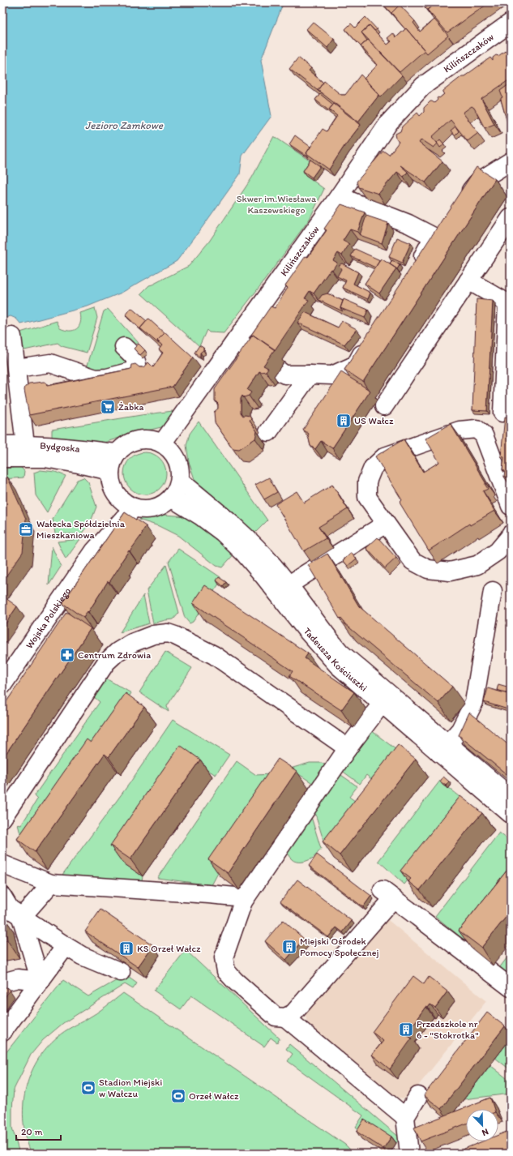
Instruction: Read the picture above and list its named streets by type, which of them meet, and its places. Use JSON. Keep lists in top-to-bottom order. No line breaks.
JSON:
{"streets":{"main road":["Kilińszczaków","Bydgoska","Wojska Polskiego","Tadeusza Kościuszki"]},"crossings":[["Kilińszczaków","Bydgoska"],["Kilińszczaków","Wojska Polskiego"],["Kilińszczaków","Tadeusza Kościuszki"],["Bydgoska","Wojska Polskiego"],["Bydgoska","Tadeusza Kościuszki"],["Wojska Polskiego","Tadeusza Kościuszki"]],"water":["Jezioro Zamkowe"],"parks":["Skwer im.Wiesława Kaszewskiego"],"places":{"supermarket":["Żabka"],"building":["US Wałcz","Miejski Ośrodek Pomocy Społecznej","KS Orzeł Wałcz","Przedszkole nr 6 - \"Stokrotka\""],"office":["Wałecka Spółdzielnia Mieszkaniowa"],"pharmacy":["Centrum Zdrowia"],"sports":["Stadion Miejski w Wałczu","Orzeł Wałcz"]},"scale_bar":"20 m","north":"bottom right"}
